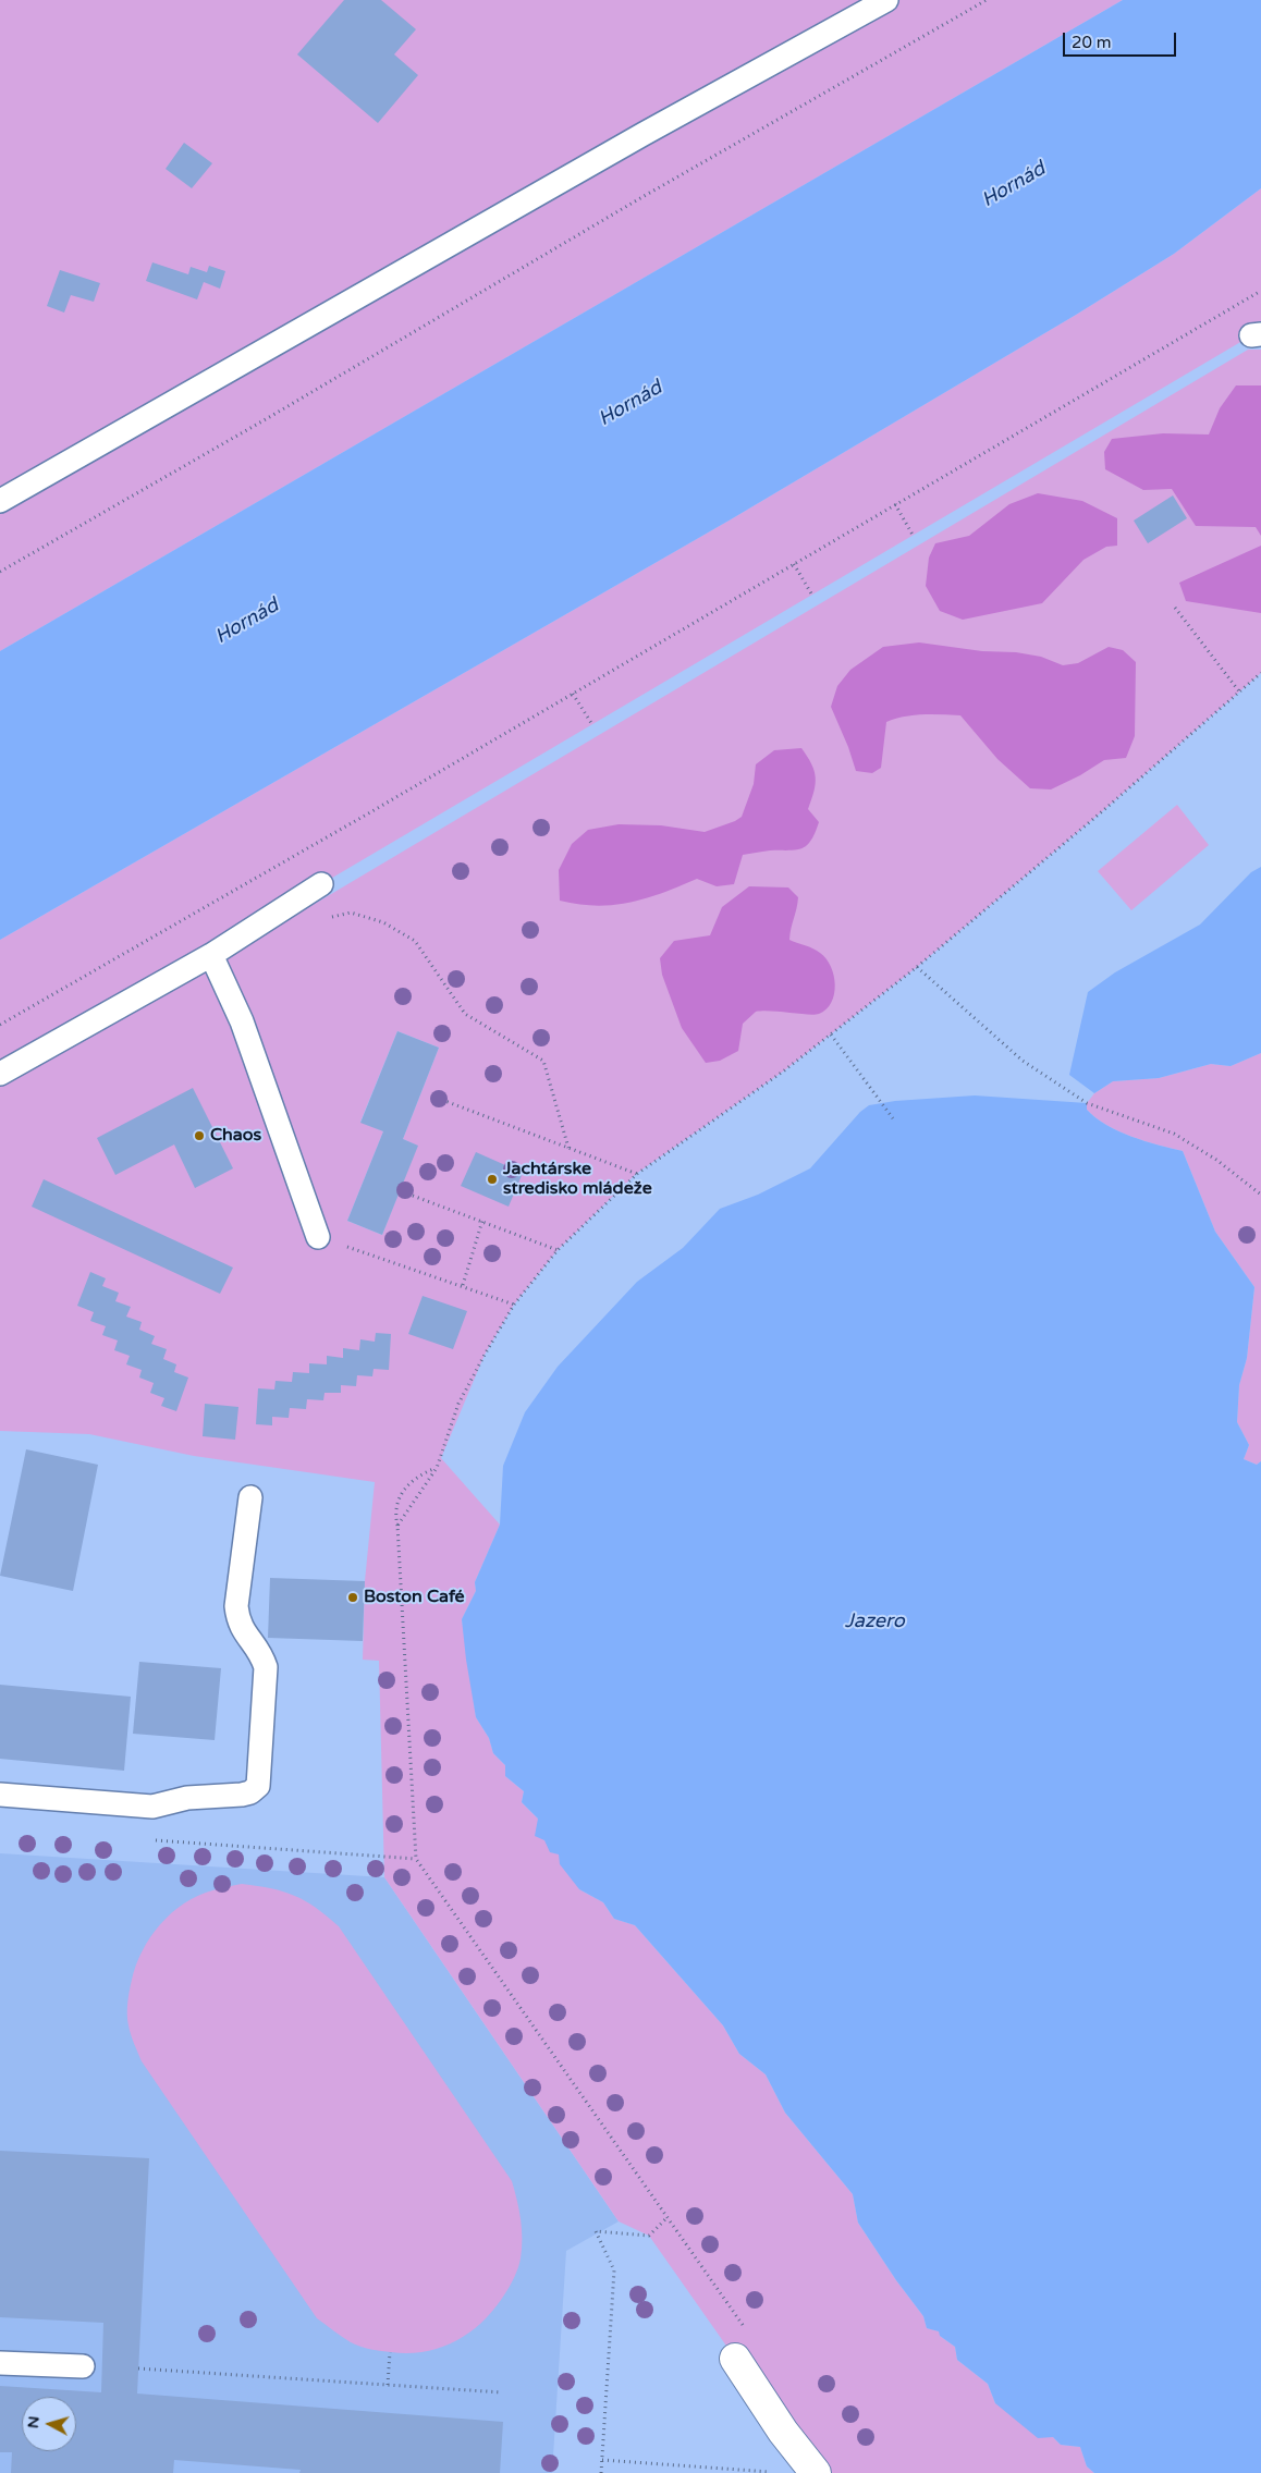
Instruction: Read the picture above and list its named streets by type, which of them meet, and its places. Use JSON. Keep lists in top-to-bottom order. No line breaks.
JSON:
{"water":["Hornád","Jazero"],"places":["Chaos","Jachtárske stredisko mládeže","Boston Café"],"scale_bar":"20 m","north":"left"}
